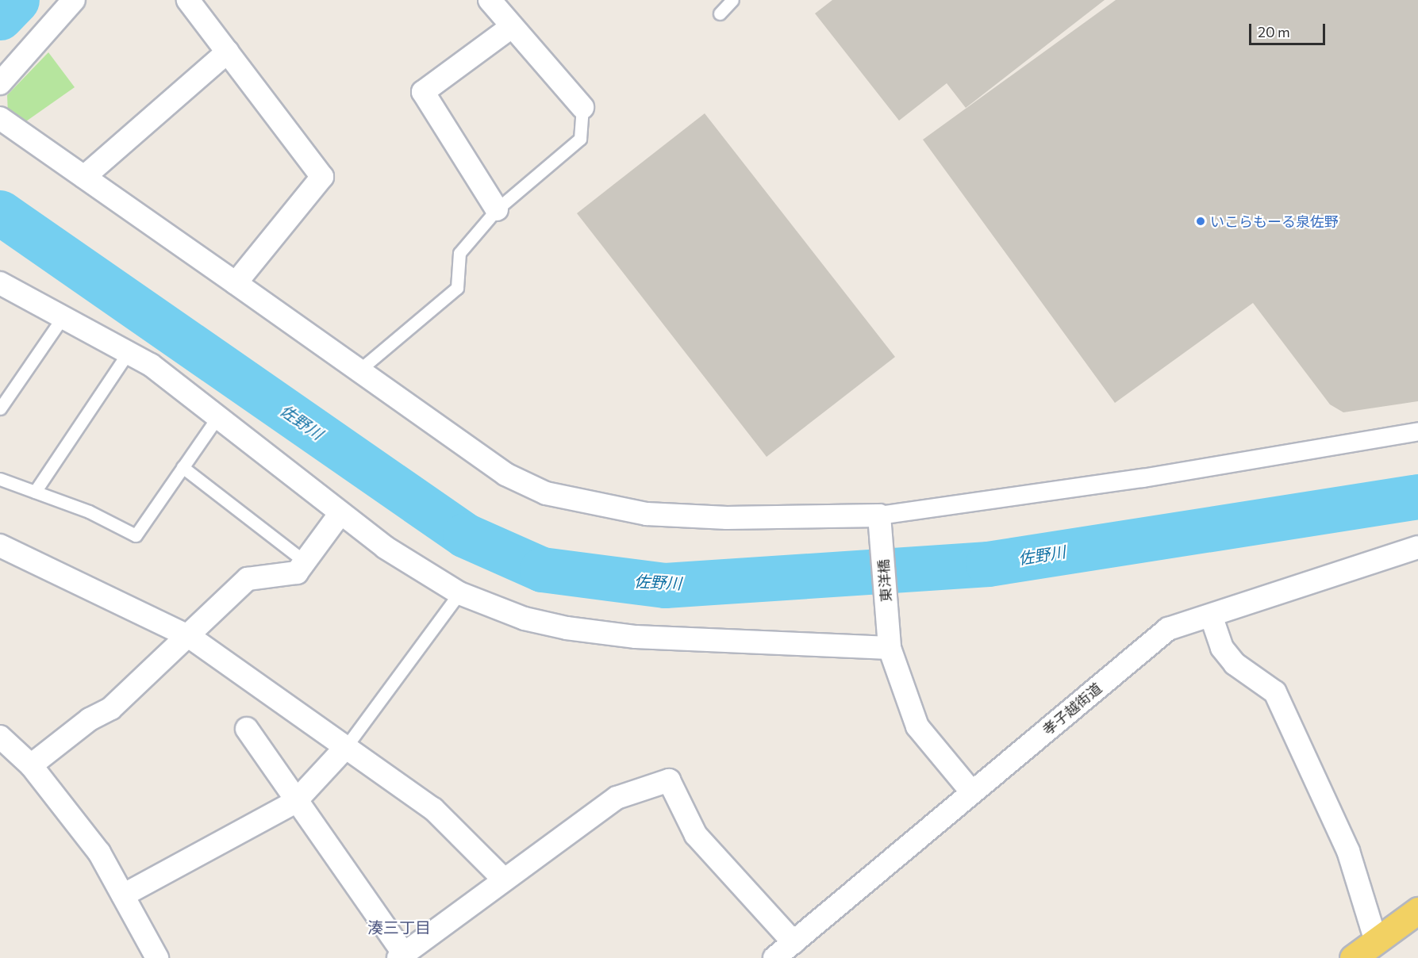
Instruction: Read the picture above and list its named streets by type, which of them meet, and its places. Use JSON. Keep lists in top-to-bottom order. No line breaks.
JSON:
{"streets":{"street":["東洋橋","孝子越街道"]},"crossings":[["東洋橋","孝子越街道"]],"districts":["湊三丁目"],"water":["佐野川"],"places":["いこらもーる泉佐野"],"scale_bar":"20 m"}
